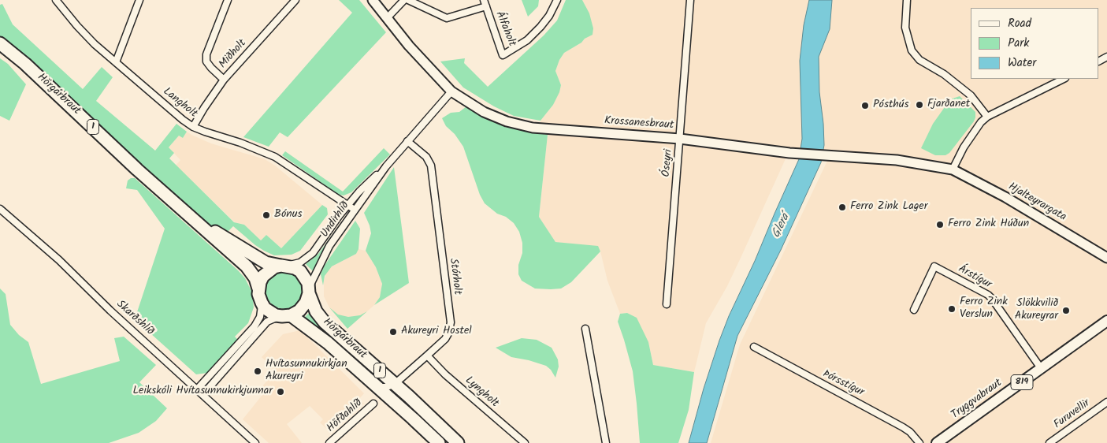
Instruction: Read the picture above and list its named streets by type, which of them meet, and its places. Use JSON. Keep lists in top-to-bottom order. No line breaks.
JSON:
{"streets":{"highway":["Hörgárbraut","1"],"main road":["819","Tryggvabraut"],"street":["Álfaholt","Miðholt","Langholt","Krossanesbraut","Óseyri","Hjalteyrargata","Undirhlíð","Stórholt","Árstígur","Skarðshlíð","Þórsstígur","Lyngholt","Furuvellir","Höfðahlíð"]},"crossings":[["Miðholt","Langholt"],["Hörgárbraut","Undirhlíð"],["Hörgárbraut","Stórholt"],["Langholt","Undirhlíð"],["Krossanesbraut","Óseyri"],["Krossanesbraut","Hjalteyrargata"],["Krossanesbraut","Undirhlíð"],["Undirhlíð","Stórholt"],["Stórholt","Lyngholt"],["Árstígur","Tryggvabraut"]],"water":["Glerá"],"places":["Fjarðanet","Pósthús","Ferro Zink Lager","Bónus","Ferro Zink Húðun","Ferro Zink Verslun","Slökkvilið Akureyrar","Akureyri Hostel","Hvítasunnukirkjan Akureyri","Leikskóli Hvítasunnukirkjunnar"],"legend":["Road","Park","Water"]}
